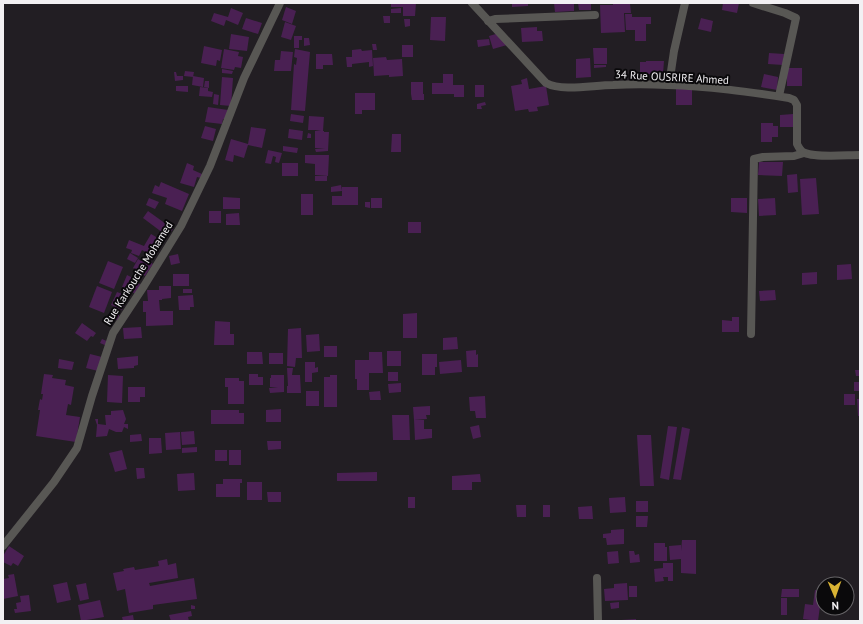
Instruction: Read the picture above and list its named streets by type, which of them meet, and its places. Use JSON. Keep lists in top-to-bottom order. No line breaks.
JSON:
{"streets":{"street":["34 Rue OUSRIRE Ahmed","Rue Karkouche Mohamed"]},"north":"bottom"}
